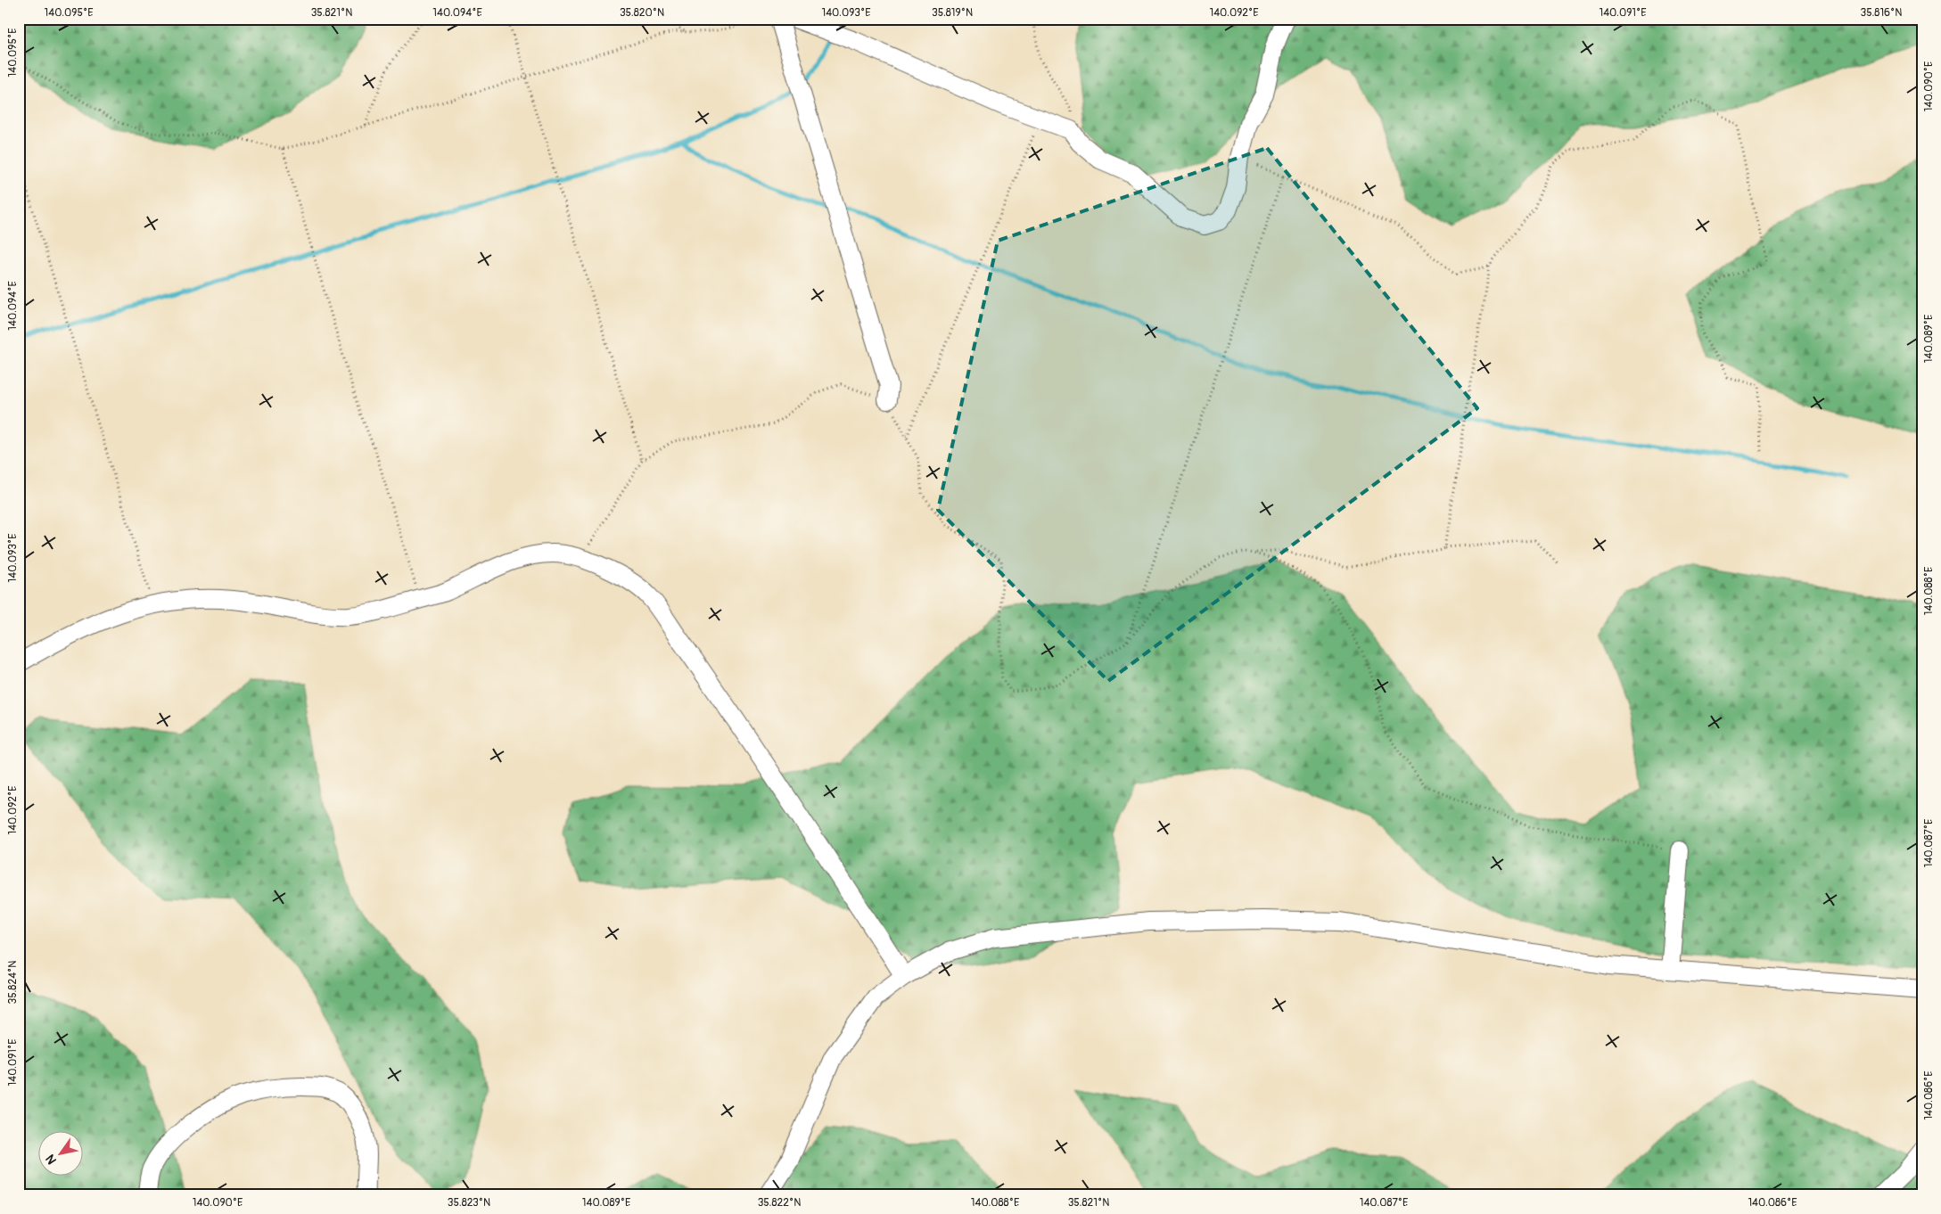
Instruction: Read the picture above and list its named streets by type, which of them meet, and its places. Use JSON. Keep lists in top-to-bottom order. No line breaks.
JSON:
{"north":"bottom left","coordinates":["140.095°E","35.821°N","140.094°E","35.820°N","140.093°E","35.819°N","140.092°E","140.091°E","35.816°N","140.090°E","140.089°E","140.088°E","140.087°E","35.824°N","140.086°E","35.823°N","35.822°N"]}
